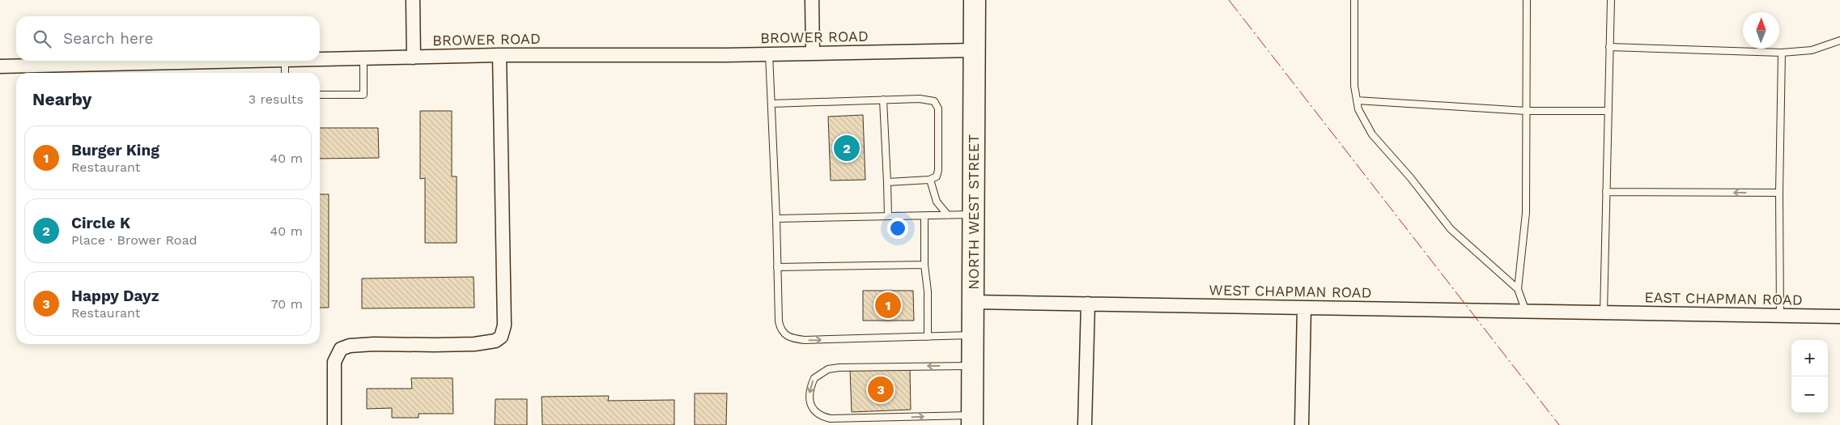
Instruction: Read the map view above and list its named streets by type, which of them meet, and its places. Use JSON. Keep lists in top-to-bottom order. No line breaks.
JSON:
{"streets":{"main road":["NORTH WEST STREET"],"street":["BROWER ROAD","WEST CHAPMAN ROAD","EAST CHAPMAN ROAD"]},"crossings":[["BROWER ROAD","NORTH WEST STREET"],["NORTH WEST STREET","WEST CHAPMAN ROAD"],["WEST CHAPMAN ROAD","EAST CHAPMAN ROAD"]],"north":"top","page":{"search":"Search here","heading":["Nearby","3 results"],"list":[{"mark":"1","name":"Burger King","note":"Restaurant","value":"40 m"},{"mark":"2","name":"Circle K","note":"Place · Brower Road","value":"40 m"},{"mark":"3","name":"Happy Dayz","note":"Restaurant","value":"70 m"}],"pins":["2","1","3"],"map_buttons":["+","−"]}}
